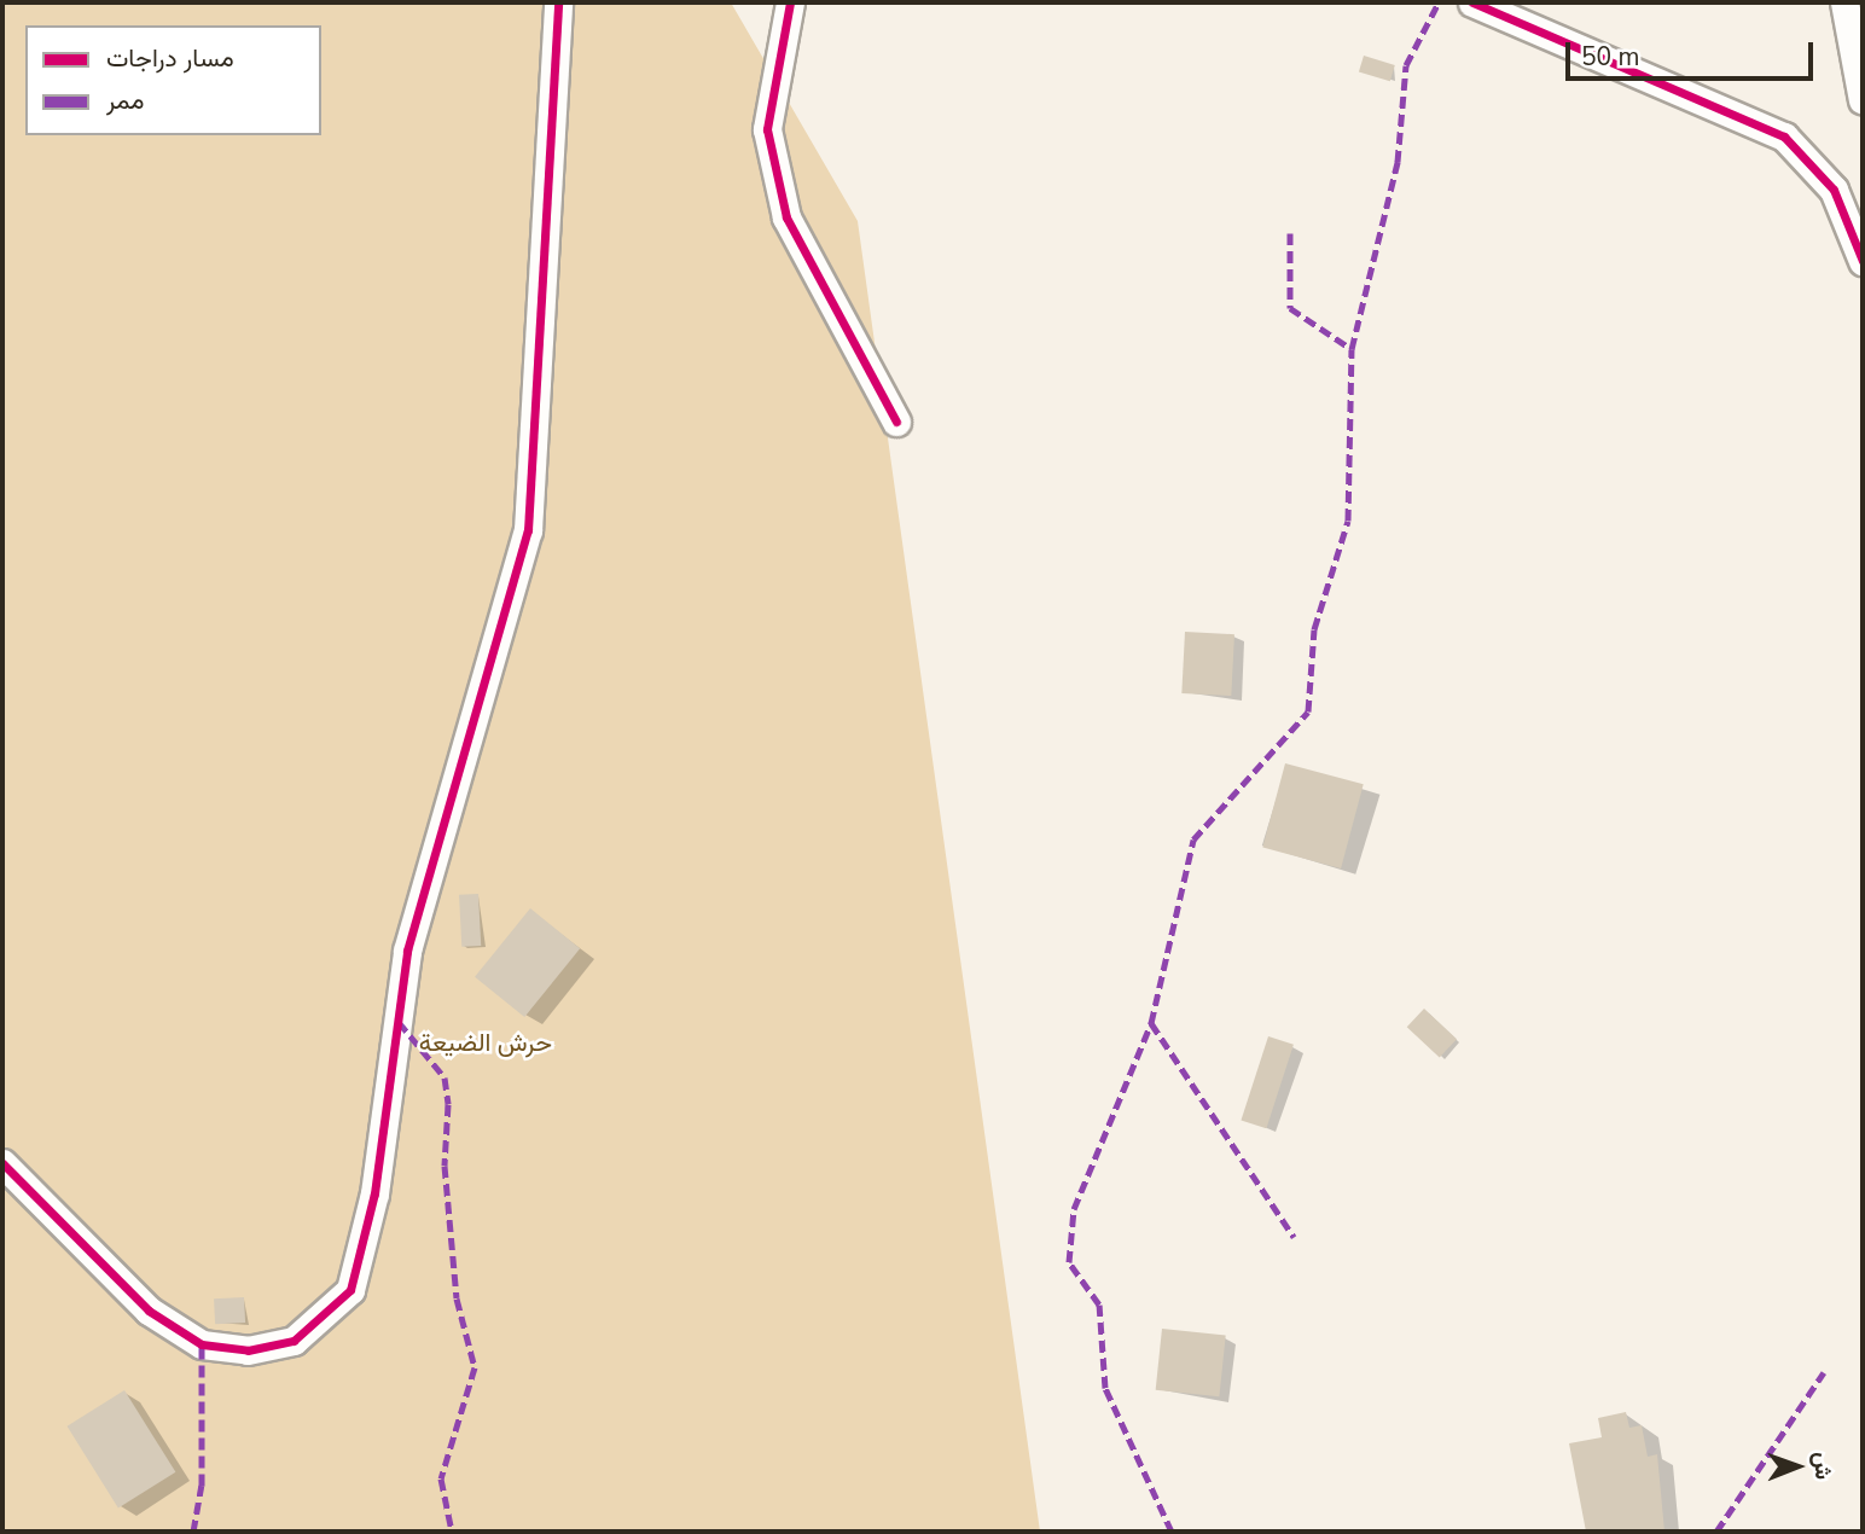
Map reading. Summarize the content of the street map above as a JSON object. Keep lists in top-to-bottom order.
{
  "parks": ["حرش الضيعة"],
  "legend": ["مسار دراجات", "ممر"],
  "scale_bar": "50 m",
  "north": "right"
}
